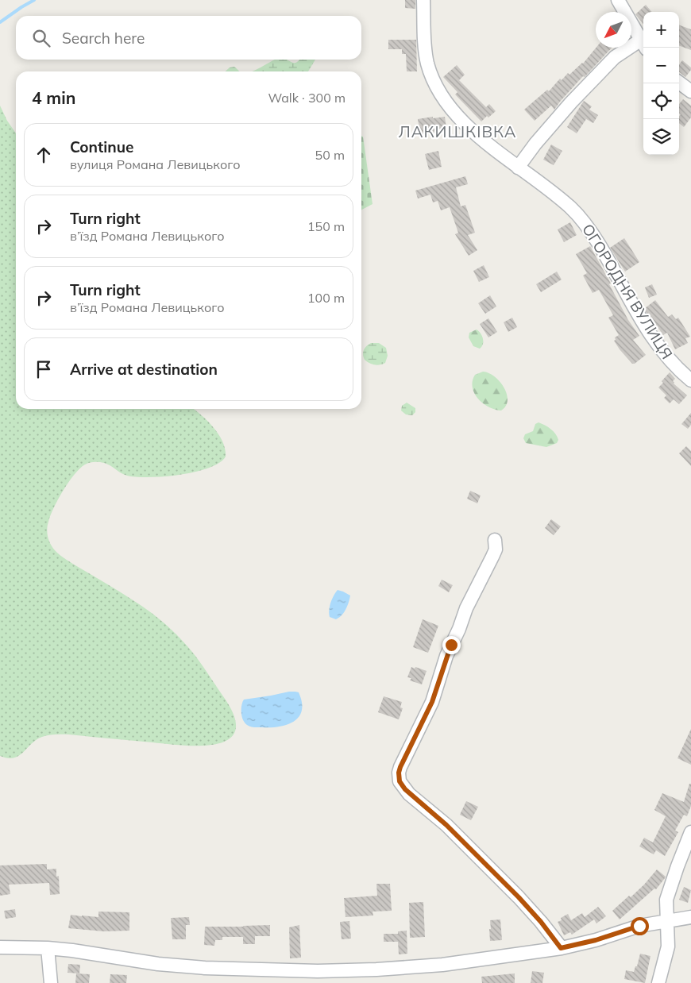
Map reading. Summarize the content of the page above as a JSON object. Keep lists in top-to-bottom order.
{
  "streets": {
    "street": ["ОГОРОДНЯ ВУЛИЦЯ"]
  },
  "districts": ["ЛАКИШКІВКА"],
  "north": "bottom left",
  "page": {
    "map_buttons": ["+", "−"],
    "search": "Search here",
    "heading": ["4 min", "Walk · 300 m"],
    "list": [
      ["Continue", "вулиця Романа Левицького", "50 m"],
      ["Turn right", "в’їзд Романа Левицького", "150 m"],
      ["Turn right", "в’їзд Романа Левицького", "100 m"],
      "Arrive at destination"
    ]
  }
}
